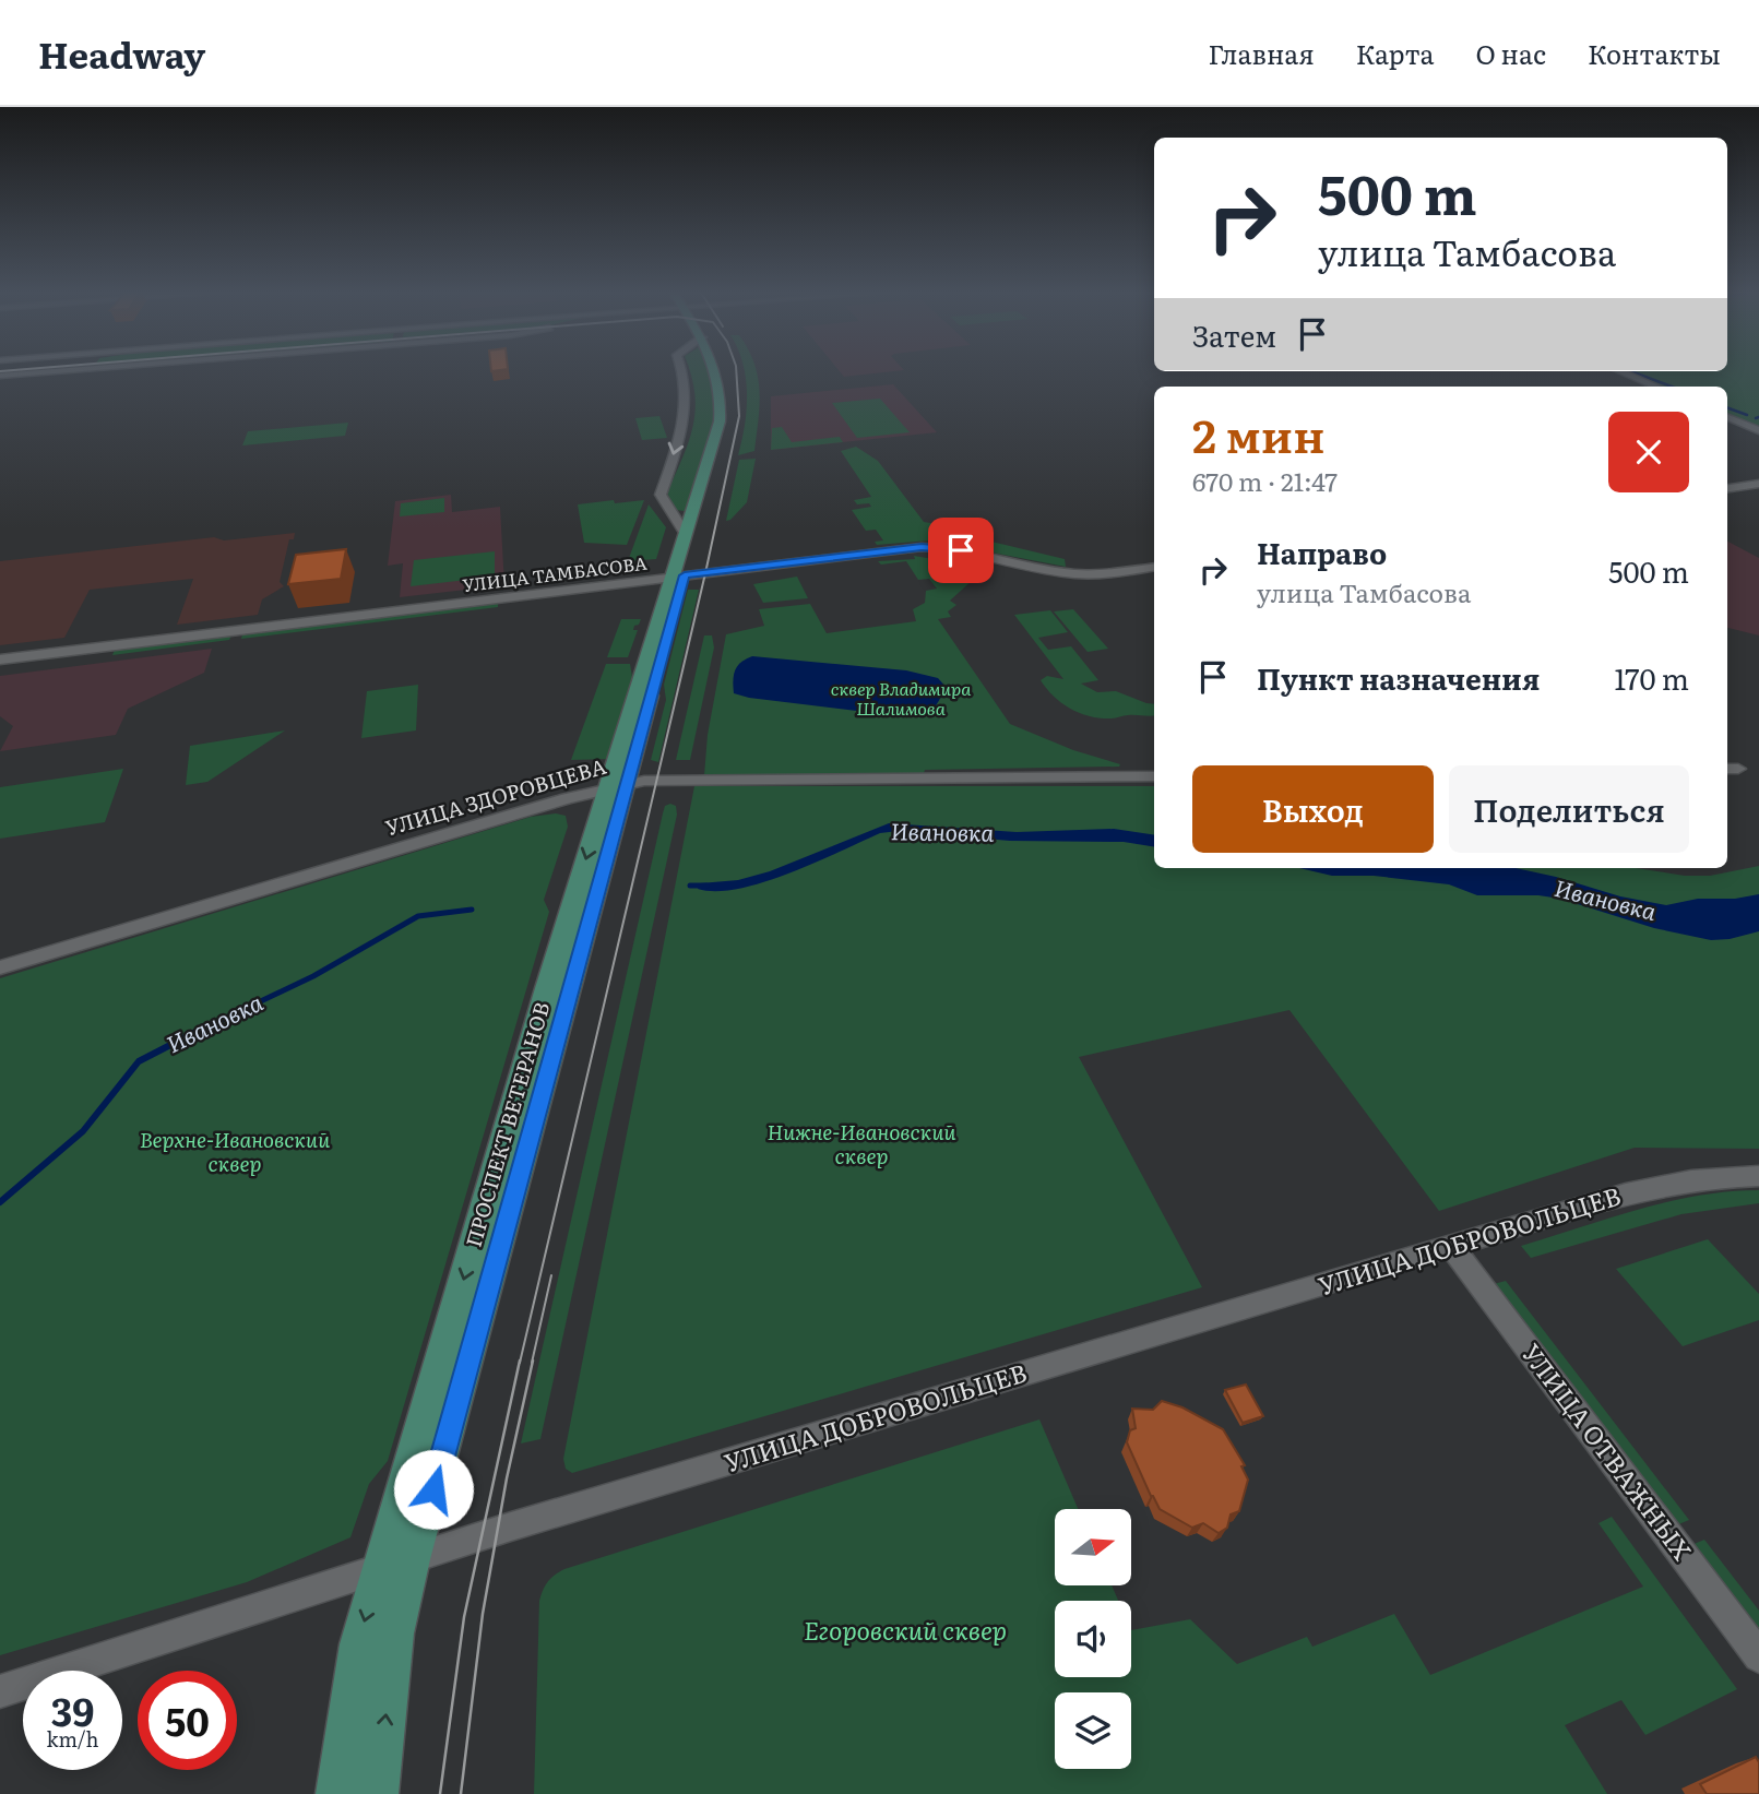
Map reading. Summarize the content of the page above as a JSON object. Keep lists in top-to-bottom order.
{
  "streets": {
    "main road": ["ПРОСПЕКТ ВЕТЕРАНОВ"],
    "street": [
      "УЛИЦА ТАМБАСОВА",
      "УЛИЦА ЗДОРОВЦЕВА",
      "УЛИЦА ДОБРОВОЛЬЦЕВ",
      "УЛИЦА ОТВАЖНЫХ"
    ]
  },
  "crossings": [
    ["УЛИЦА ТАМБАСОВА", "ПРОСПЕКТ ВЕТЕРАНОВ"],
    ["УЛИЦА ЗДОРОВЦЕВА", "ПРОСПЕКТ ВЕТЕРАНОВ"],
    ["ПРОСПЕКТ ВЕТЕРАНОВ", "УЛИЦА ДОБРОВОЛЬЦЕВ"],
    ["УЛИЦА ДОБРОВОЛЬЦЕВ", "УЛИЦА ОТВАЖНЫХ"]
  ],
  "water": ["Ивановка"],
  "parks": [
    "сквер Владимира Шалимова",
    "Нижне-Ивановский сквер",
    "Верхне-Ивановский сквер",
    "Егоровский сквер"
  ],
  "north": "right",
  "page": {
    "header": "Headway",
    "nav": [
      "Главная",
      "Карта",
      "О нас",
      "Контакты"
    ],
    "turn": ["500 m", "улица Тамбасова"],
    "then": "Затем",
    "heading": ["2 мин", "670 m · 21:47"],
    "list": [
      {
        "name": "Направо",
        "note": "улица Тамбасова",
        "value": "500 m"
      },
      {
        "name": "Пункт назначения",
        "value": "170 m"
      }
    ],
    "buttons": ["Выход", "Поделиться"],
    "speed": "39 km/h",
    "limit": "50"
  }
}
